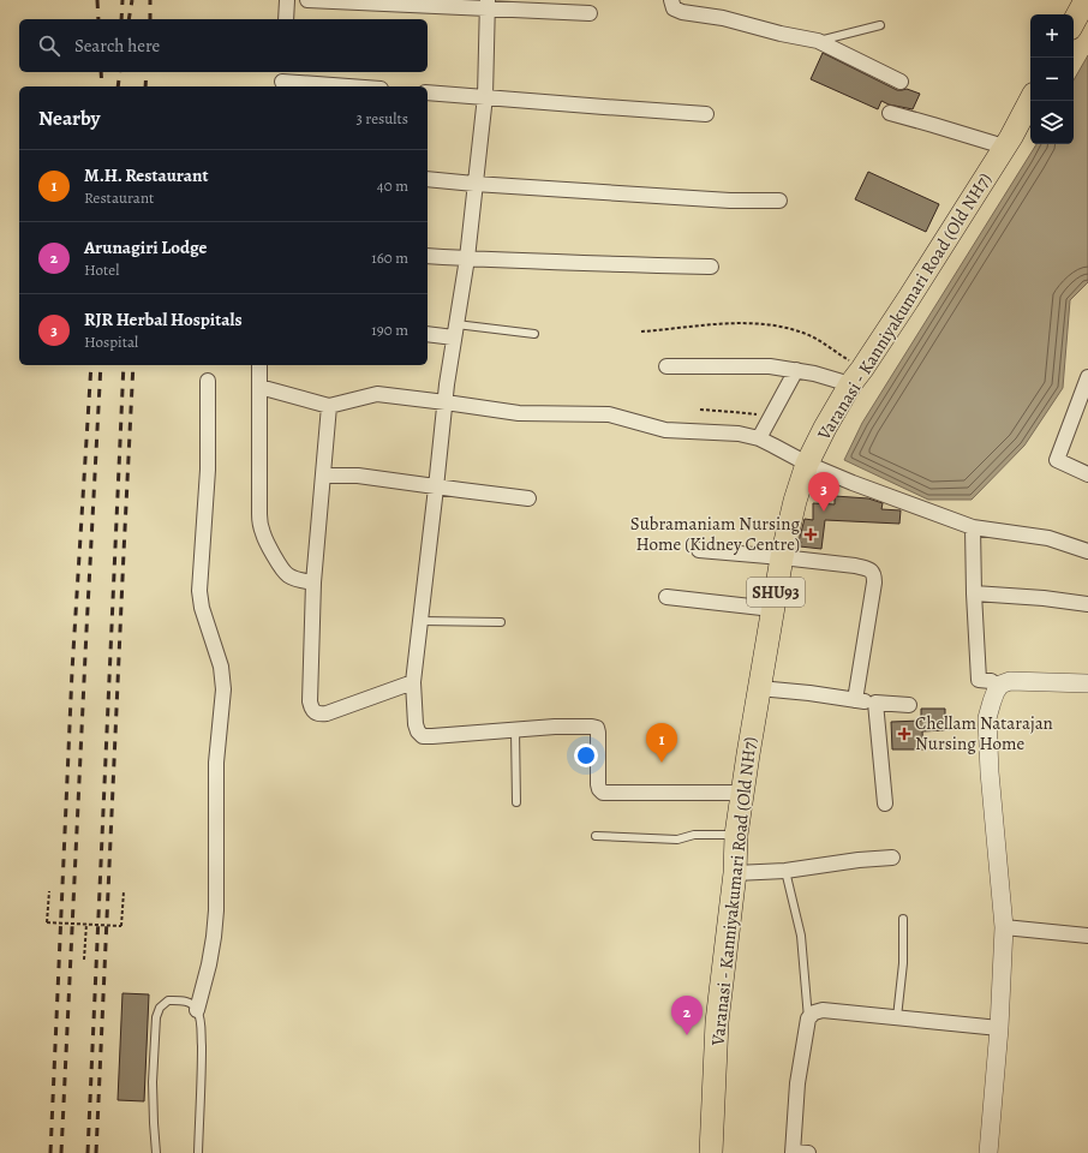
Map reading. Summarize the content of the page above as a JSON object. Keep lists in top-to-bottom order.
{
  "streets": {
    "main road": ["Varanasi - Kanniyakumari Road (Old NH7)", "SHU93"]
  },
  "places": {
    "health": ["Subramaniam Nursing Home (Kidney Centre)", "Chellam Natarajan Nursing Home"]
  },
  "page": {
    "map_buttons": ["+", "−"],
    "search": "Search here",
    "heading": ["Nearby", "3 results"],
    "list": [
      {
        "mark": "1",
        "name": "M.H. Restaurant",
        "note": "Restaurant",
        "value": "40 m"
      },
      {
        "mark": "2",
        "name": "Arunagiri Lodge",
        "note": "Hotel",
        "value": "160 m"
      },
      {
        "mark": "3",
        "name": "RJR Herbal Hospitals",
        "note": "Hospital",
        "value": "190 m"
      }
    ],
    "pins": ["3", "1", "2"]
  }
}
